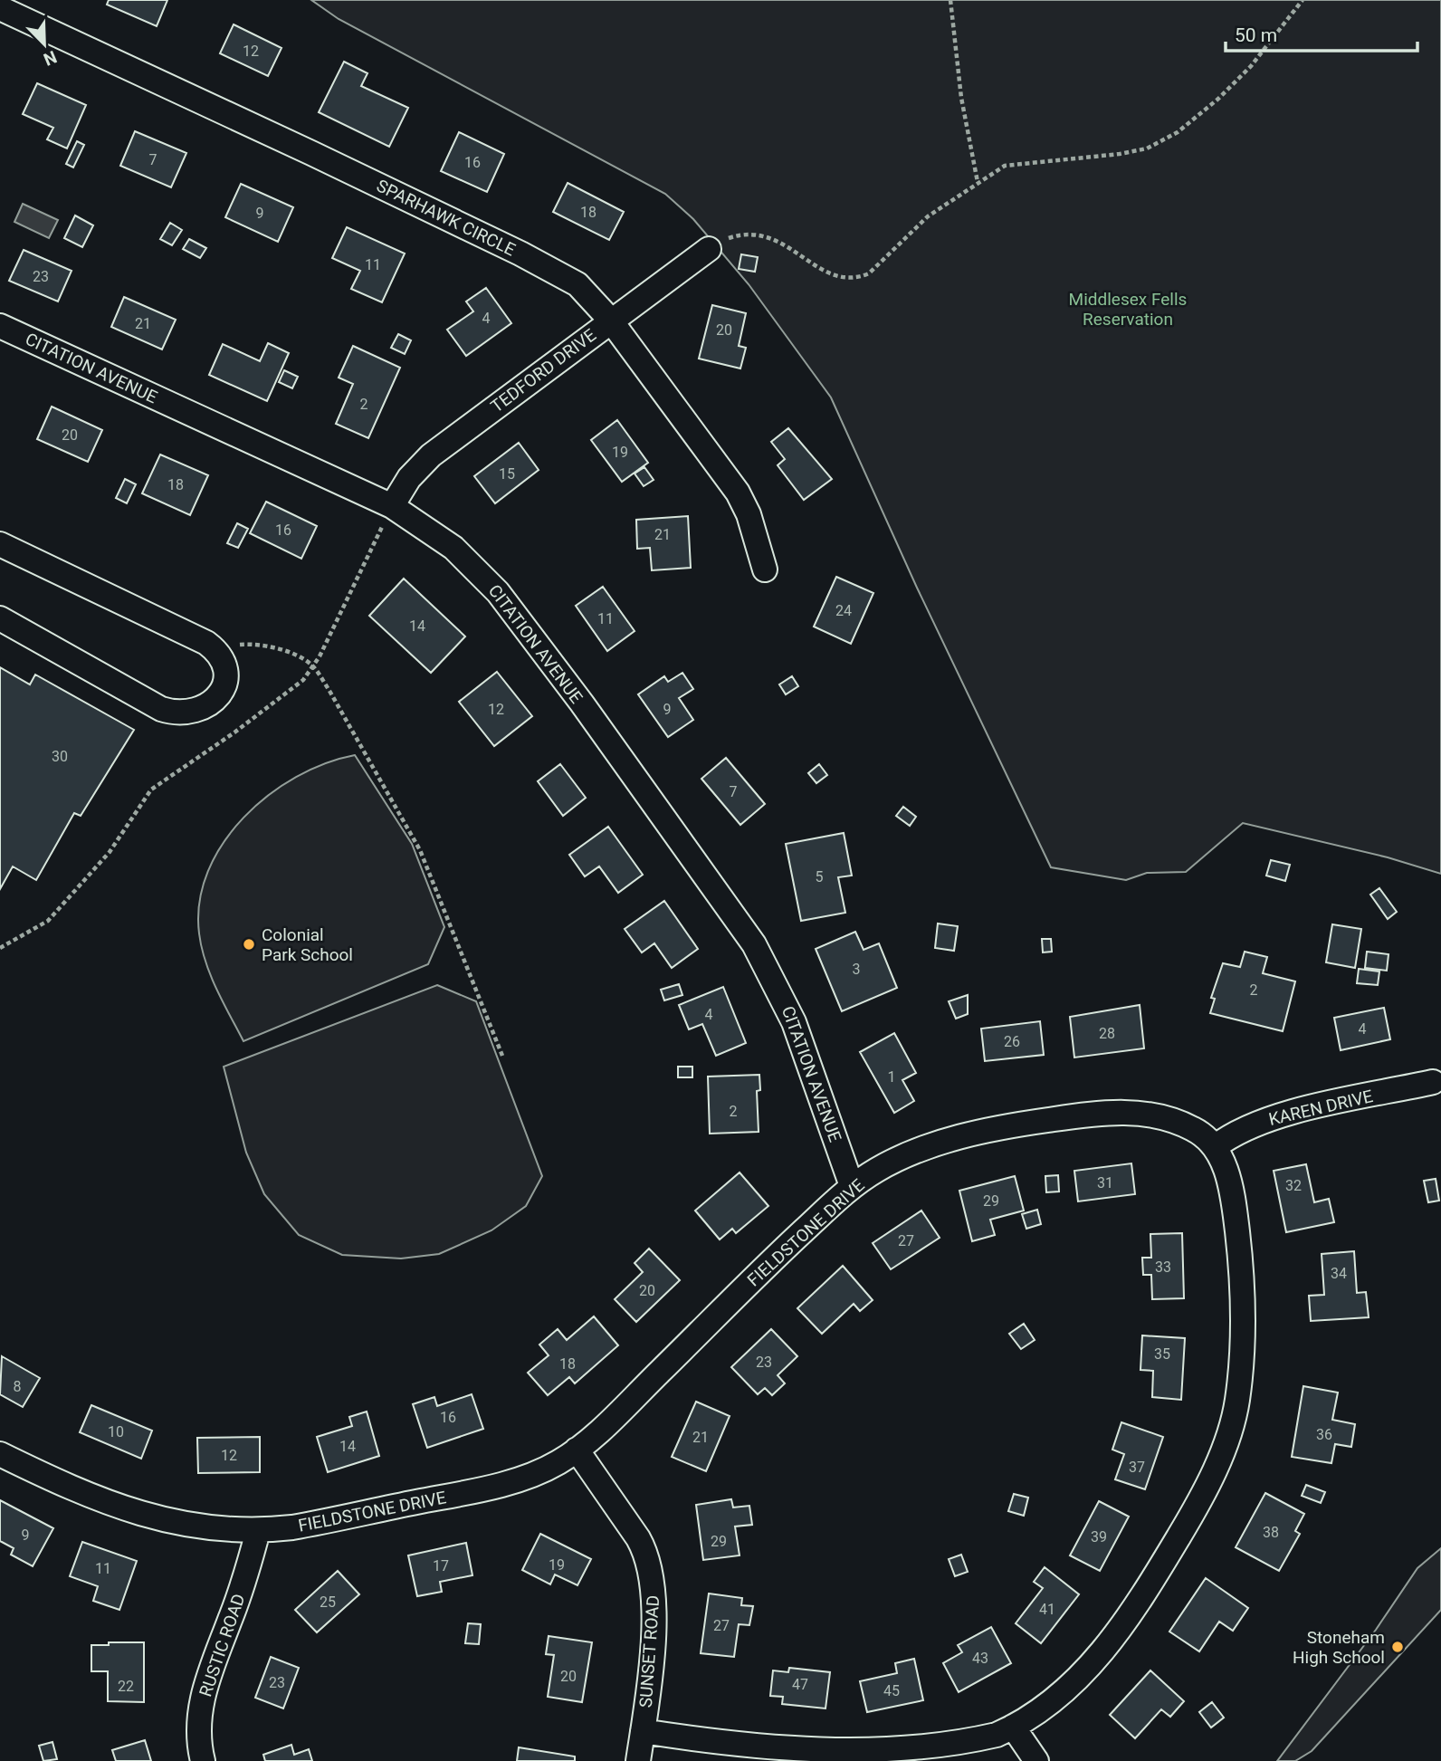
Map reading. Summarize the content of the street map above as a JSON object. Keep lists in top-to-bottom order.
{
  "streets": {
    "street": [
      "SPARHAWK CIRCLE",
      "CITATION AVENUE",
      "TEDFORD DRIVE",
      "KAREN DRIVE",
      "FIELDSTONE DRIVE",
      "RUSTIC ROAD",
      "SUNSET ROAD"
    ]
  },
  "crossings": [
    ["SPARHAWK CIRCLE", "TEDFORD DRIVE"],
    ["CITATION AVENUE", "TEDFORD DRIVE"],
    ["CITATION AVENUE", "FIELDSTONE DRIVE"],
    ["KAREN DRIVE", "FIELDSTONE DRIVE"],
    ["FIELDSTONE DRIVE", "RUSTIC ROAD"],
    ["FIELDSTONE DRIVE", "SUNSET ROAD"]
  ],
  "parks": ["Middlesex Fells Reservation"],
  "places": ["Colonial Park School", "Stoneham High School"],
  "house_numbers": [
    "12",
    "7",
    "16",
    "18",
    "9",
    "11",
    "23",
    "4",
    "21",
    "20",
    "2",
    "20",
    "19",
    "15",
    "18",
    "16",
    "21",
    "24",
    "11",
    "14",
    "12",
    "9",
    "30",
    "7",
    "5",
    "3",
    "2",
    "4",
    "4",
    "28",
    "26",
    "1",
    "2",
    "31",
    "32",
    "29",
    "27",
    "33",
    "34",
    "20",
    "35",
    "23",
    "18",
    "8",
    "16",
    "10",
    "36",
    "21",
    "14",
    "12",
    "37",
    "38",
    "9",
    "39",
    "29",
    "19",
    "17",
    "11",
    "25",
    "41",
    "27",
    "43",
    "20",
    "23",
    "47",
    "22",
    "45"
  ],
  "scale_bar": "50 m",
  "north": "bottom right"
}
